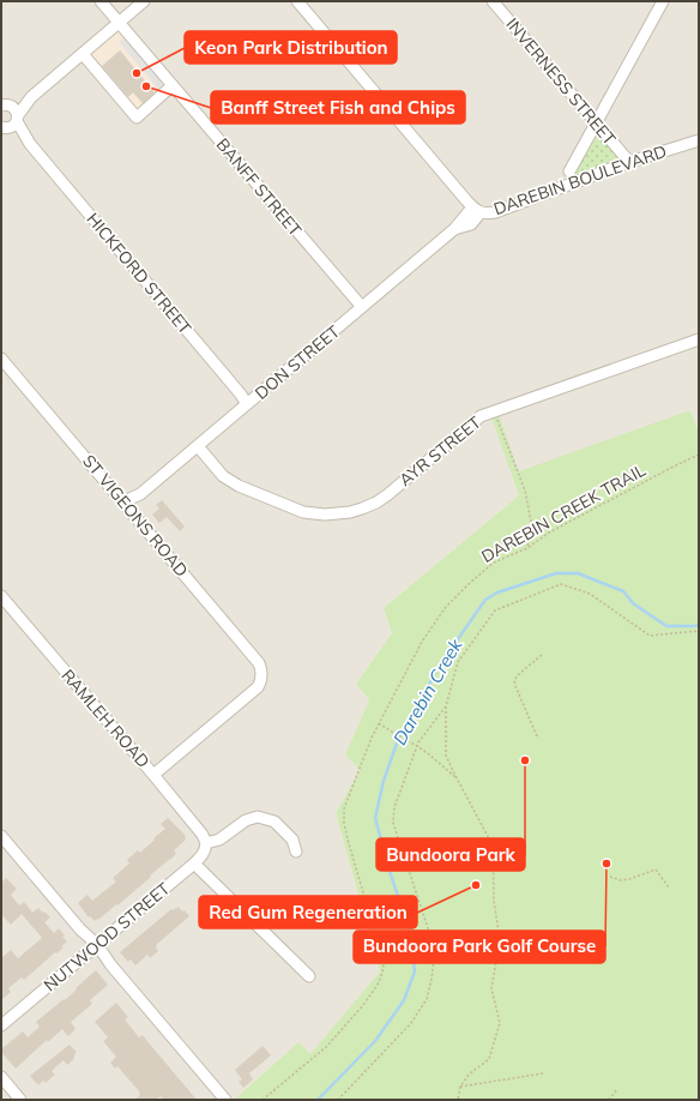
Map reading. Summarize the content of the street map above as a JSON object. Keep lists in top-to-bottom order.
{
  "streets": {
    "street": [
      "INVERNESS STREET",
      "DAREBIN BOULEVARD",
      "BANFF STREET",
      "HICKFORD STREET",
      "DON STREET",
      "AYR STREET",
      "ST VIGEONS ROAD",
      "RAMLEH ROAD",
      "NUTWOOD STREET"
    ],
    "path": ["DAREBIN CREEK TRAIL"]
  },
  "crossings": [
    ["INVERNESS STREET", "DAREBIN BOULEVARD"],
    ["DAREBIN BOULEVARD", "DON STREET"],
    ["BANFF STREET", "DON STREET"],
    ["HICKFORD STREET", "DON STREET"],
    ["DON STREET", "AYR STREET"],
    ["DON STREET", "ST VIGEONS ROAD"],
    ["ST VIGEONS ROAD", "RAMLEH ROAD"],
    ["RAMLEH ROAD", "NUTWOOD STREET"]
  ],
  "water": ["Darebin Creek"],
  "places": [
    "Keon Park Distribution",
    "Banff Street Fish and Chips",
    "Bundoora Park",
    "Bundoora Park Golf Course",
    "Red Gum Regeneration"
  ]
}
